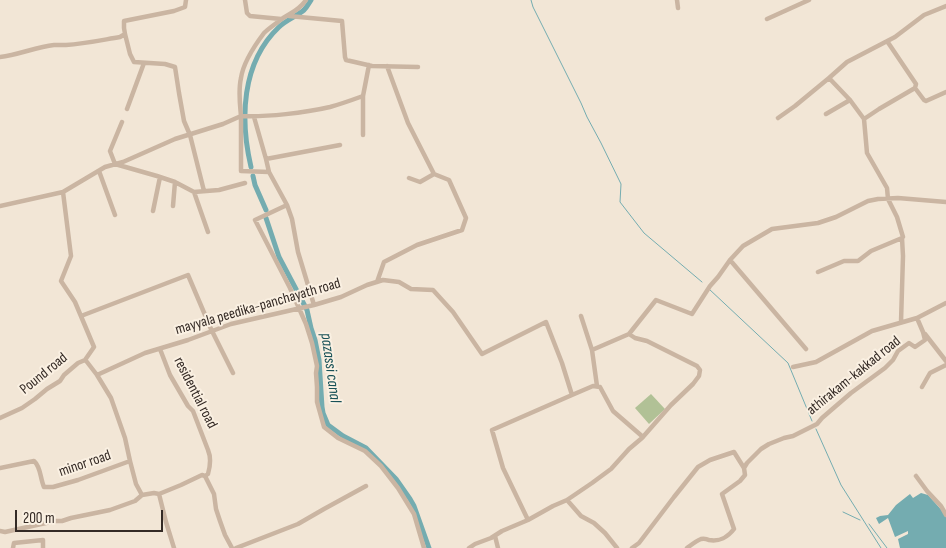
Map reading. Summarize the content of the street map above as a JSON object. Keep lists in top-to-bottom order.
{
  "streets": {
    "street": [
      "mayyala peedika-panchayath road",
      "Pound road",
      "athirakam-kakkad road",
      "residential road",
      "minor road"
    ]
  },
  "crossings": [
    ["mayyala peedika-panchayath road", "Pound road"],
    ["mayyala peedika-panchayath road", "residential road"],
    ["Pound road", "minor road"]
  ],
  "water": ["pazassi canal"],
  "scale_bar": "200 m"
}
